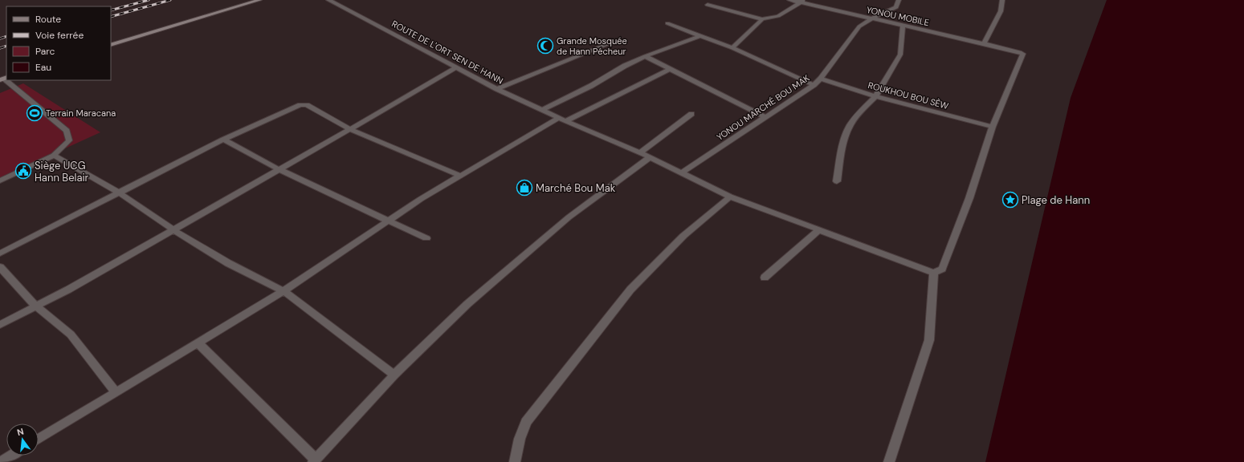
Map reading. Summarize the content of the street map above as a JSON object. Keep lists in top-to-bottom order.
{
  "streets": {
    "street": [
      "YONOU MOBILE",
      "ROUTE DE L'ORT SEN DE HANN",
      "ROUKHOU BOU SÈW",
      "YONOU MARCHÉ BOU MAK"
    ]
  },
  "crossings": [
    ["YONOU MOBILE", "ROUKHOU BOU SÈW"],
    ["YONOU MOBILE", "YONOU MARCHÉ BOU MAK"],
    ["ROUTE DE L'ORT SEN DE HANN", "YONOU MARCHÉ BOU MAK"],
    ["ROUKHOU BOU SÈW", "YONOU MARCHÉ BOU MAK"]
  ],
  "places": {
    "mosque": ["Grande Mosquée de Hann Pécheur"],
    "sports": ["Terrain Maracana"],
    "public building": ["Siège UCG Hann Belair"],
    "shop": ["Marché Bou Mak"],
    "place": ["Plage de Hann"]
  },
  "legend": [
    "Route",
    "Voie ferrée",
    "Parc",
    "Eau"
  ],
  "north": "top"
}
